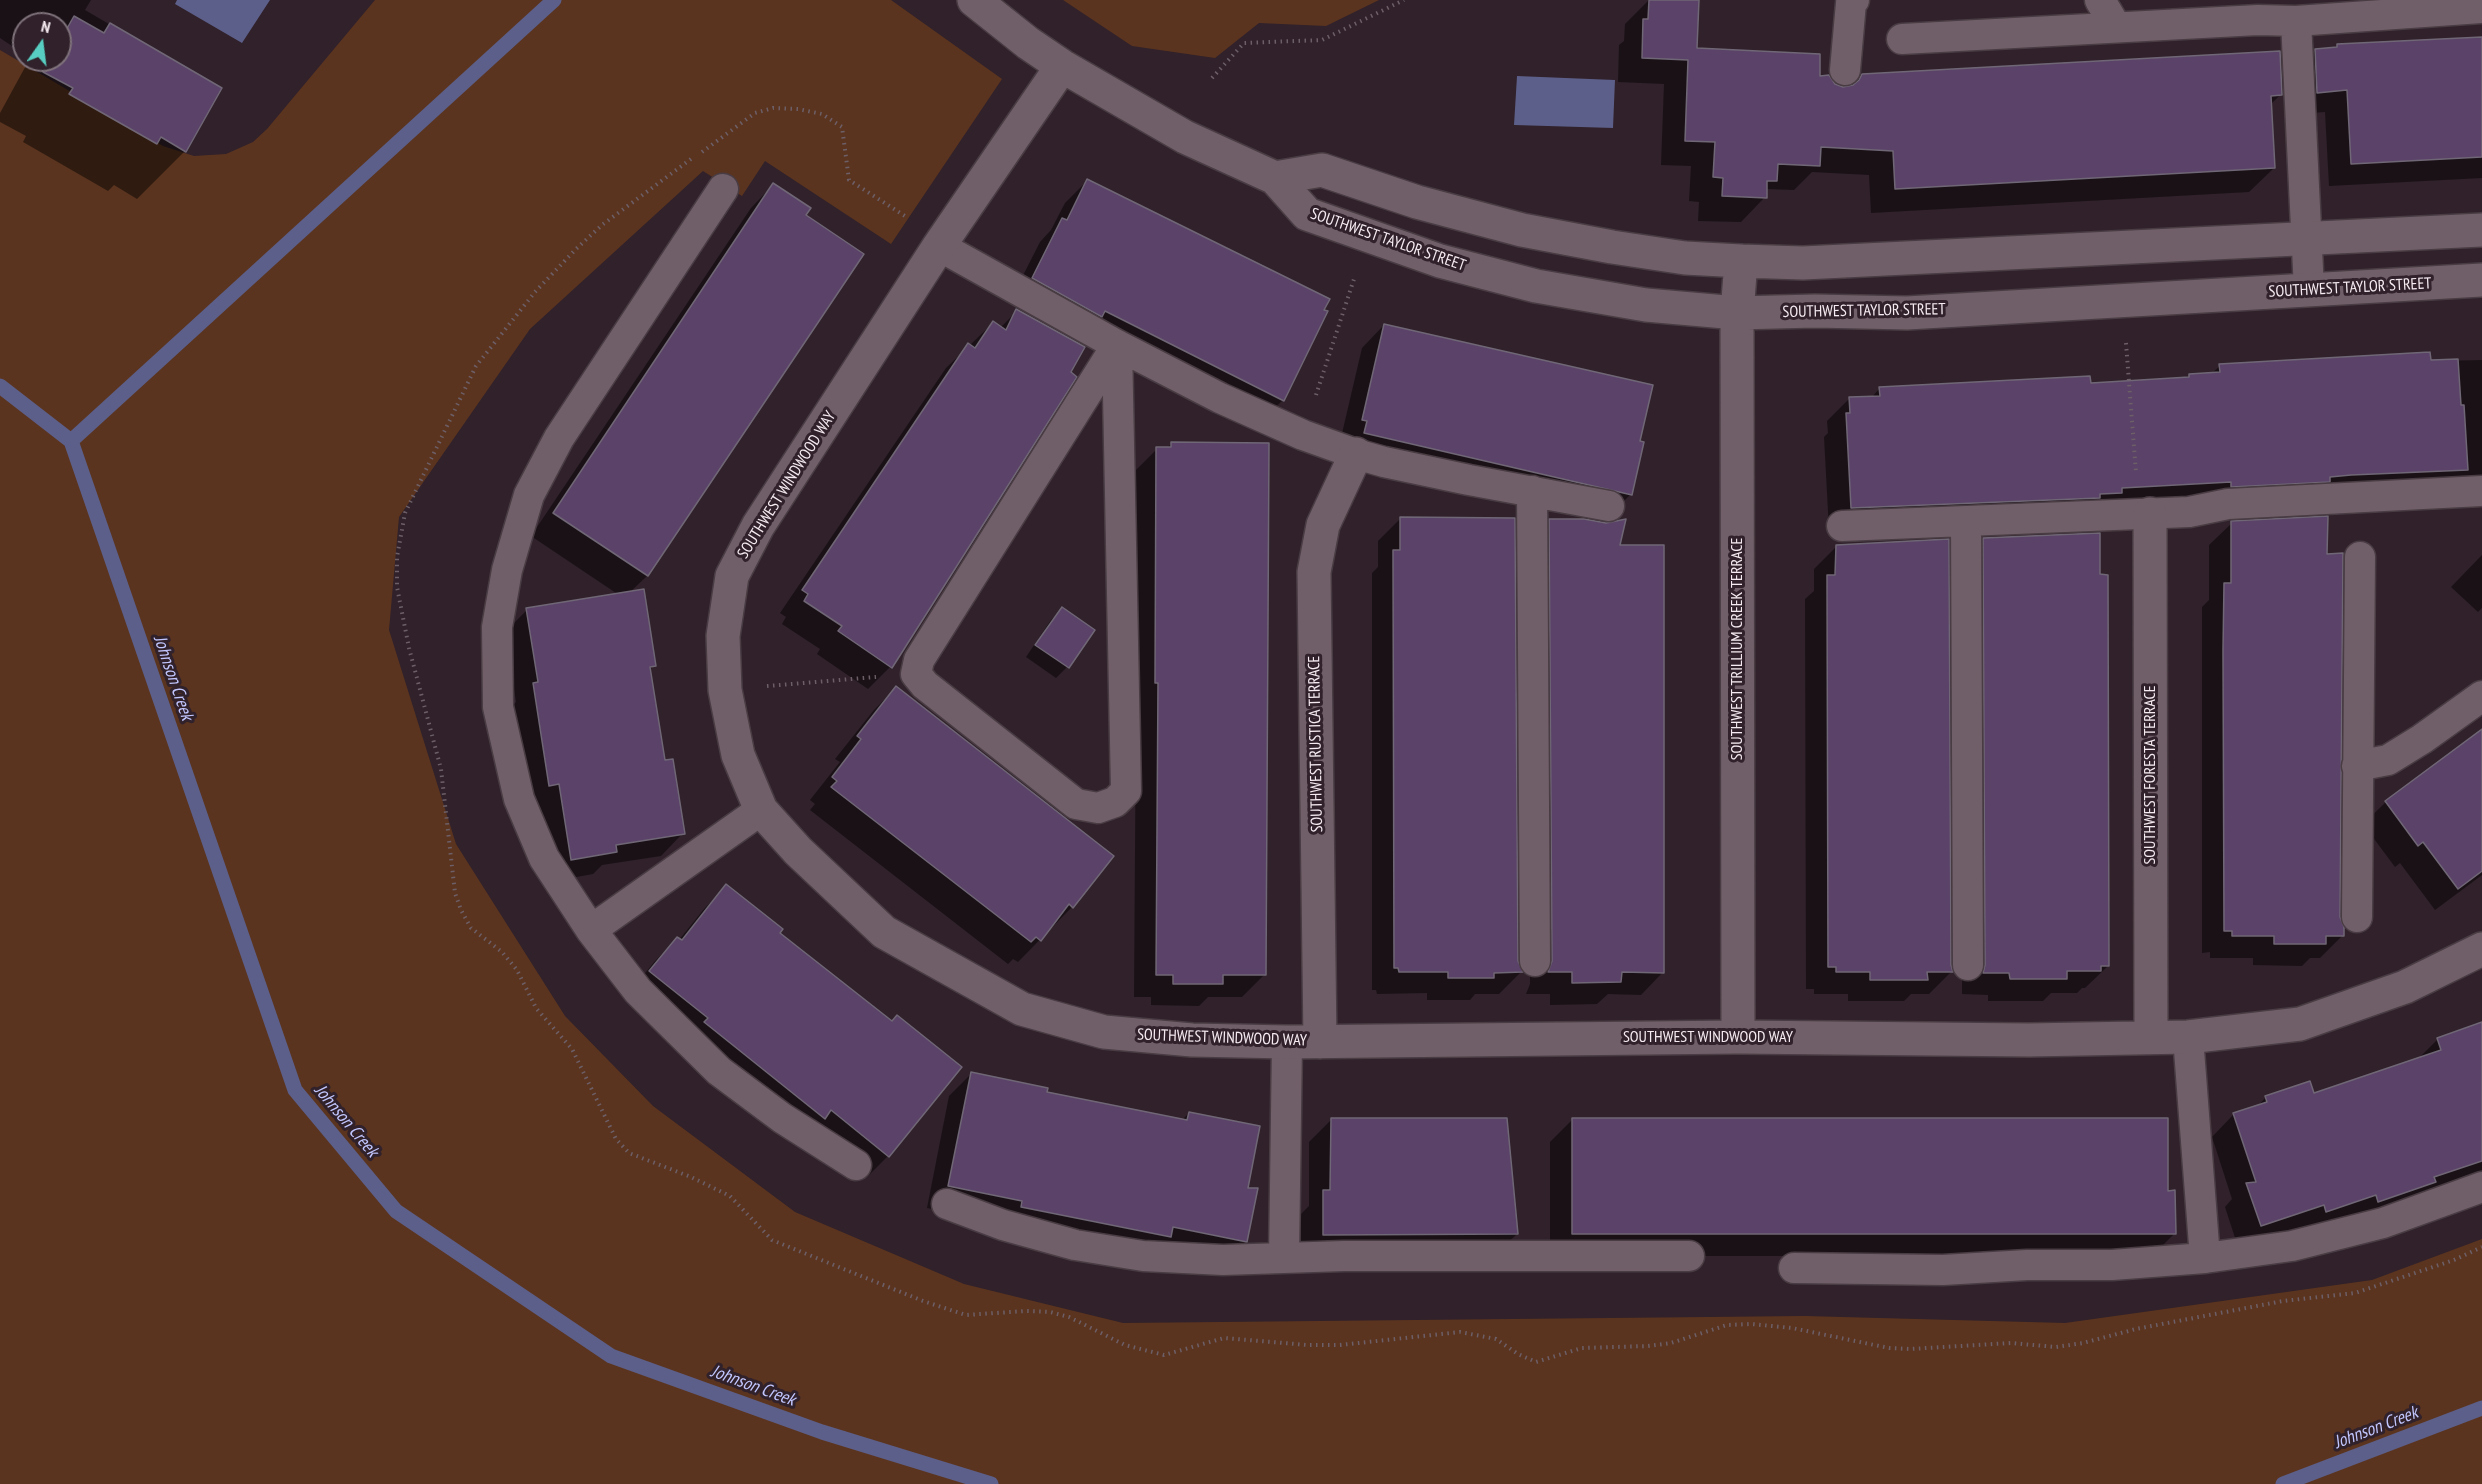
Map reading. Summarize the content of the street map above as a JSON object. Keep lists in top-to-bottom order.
{
  "streets": {
    "street": [
      "SOUTHWEST TAYLOR STREET",
      "SOUTHWEST WINDWOOD WAY",
      "SOUTHWEST TRILLIUM CREEK TERRACE",
      "SOUTHWEST RUSTICA TERRACE",
      "SOUTHWEST FORESTA TERRACE"
    ]
  },
  "crossings": [
    ["SOUTHWEST TAYLOR STREET", "SOUTHWEST WINDWOOD WAY"],
    ["SOUTHWEST TAYLOR STREET", "SOUTHWEST TRILLIUM CREEK TERRACE"],
    ["SOUTHWEST WINDWOOD WAY", "SOUTHWEST TRILLIUM CREEK TERRACE"],
    ["SOUTHWEST WINDWOOD WAY", "SOUTHWEST RUSTICA TERRACE"],
    ["SOUTHWEST WINDWOOD WAY", "SOUTHWEST FORESTA TERRACE"]
  ],
  "water": ["Johnson Creek"],
  "north": "top"
}
